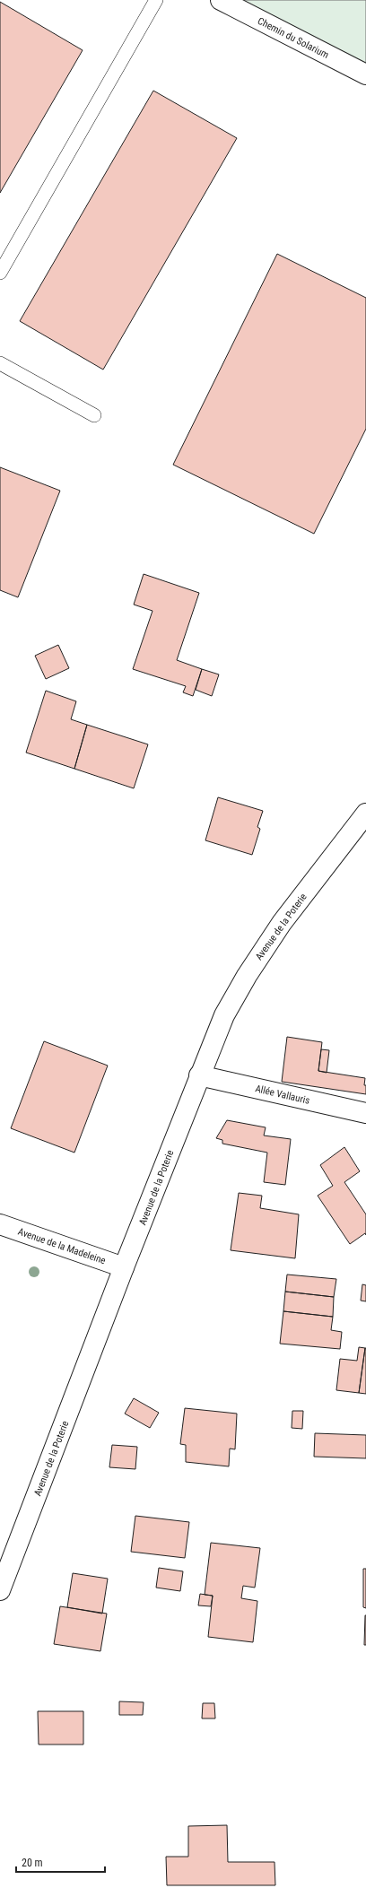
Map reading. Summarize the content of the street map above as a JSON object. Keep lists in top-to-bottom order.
{
  "streets": {
    "street": [
      "Chemin du Solarium",
      "Avenue de la Poterie",
      "Allée Vallauris",
      "Avenue de la Madeleine"
    ]
  },
  "crossings": [
    ["Avenue de la Poterie", "Allée Vallauris"],
    ["Avenue de la Poterie", "Avenue de la Madeleine"]
  ],
  "scale_bar": "20 m"
}
